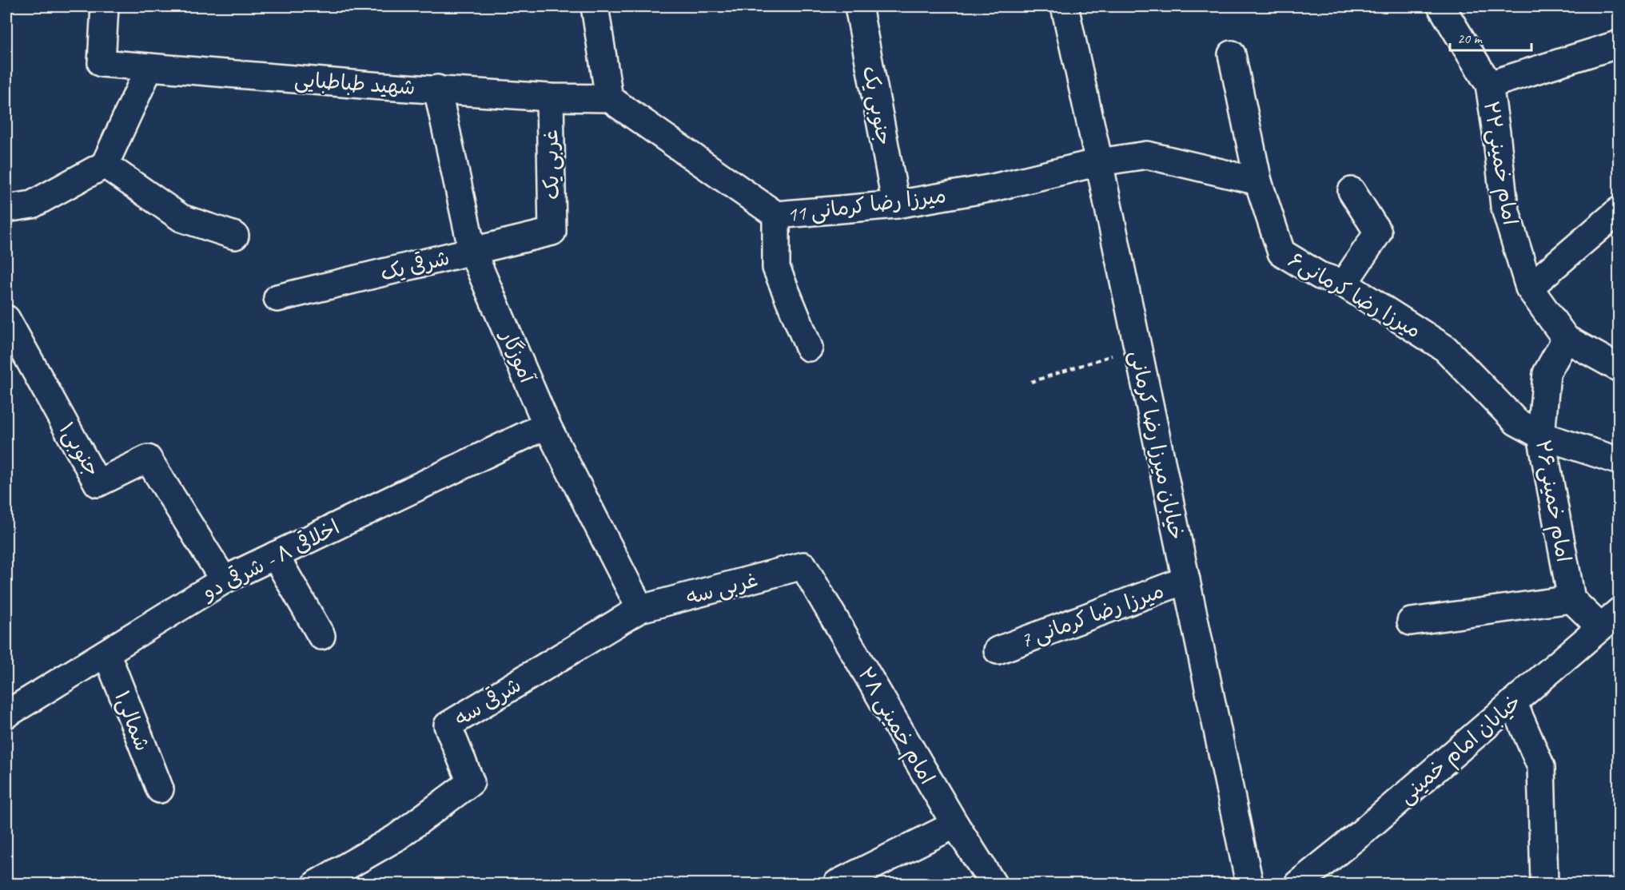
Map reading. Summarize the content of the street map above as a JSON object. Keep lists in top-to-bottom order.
{
  "streets": {
    "street": [
      "شهید طباطبایی",
      "جنوبی یک",
      "امام خمینی۲۲",
      "غربی یک",
      "میرزا رضا کرمانی 11",
      "شرقی یک",
      "میرزا رضا کرمانی۶",
      "آموزگار",
      "خیابان میرزا رضا کرمانی",
      "جنوبی۱",
      "امام خمینی۲۶",
      "اخلاقی ۸ - شرقی دو",
      "غربی سه",
      "میرزا رضا کرمانی 7",
      "شرقی سه",
      "شمالی۱",
      "امام خمینی ۲۸",
      "خیابان امام خمینی"
    ]
  },
  "crossings": [
    ["شهید طباطبایی", "غربی یک"],
    ["شهید طباطبایی", "میرزا رضا کرمانی 11"],
    ["شهید طباطبایی", "آموزگار"],
    ["جنوبی یک", "میرزا رضا کرمانی 11"],
    ["امام خمینی۲۲", "امام خمینی۲۶"],
    ["غربی یک", "شرقی یک"],
    ["میرزا رضا کرمانی 11", "خیابان میرزا رضا کرمانی"],
    ["شرقی یک", "آموزگار"],
    ["میرزا رضا کرمانی۶", "امام خمینی۲۶"],
    ["آموزگار", "اخلاقی ۸ - شرقی دو"],
    ["آموزگار", "غربی سه"],
    ["آموزگار", "شرقی سه"],
    ["خیابان میرزا رضا کرمانی", "میرزا رضا کرمانی 7"],
    ["جنوبی۱", "اخلاقی ۸ - شرقی دو"],
    ["اخلاقی ۸ - شرقی دو", "شمالی۱"],
    ["غربی سه", "شرقی سه"],
    ["غربی سه", "امام خمینی ۲۸"]
  ],
  "scale_bar": "20 m"
}
